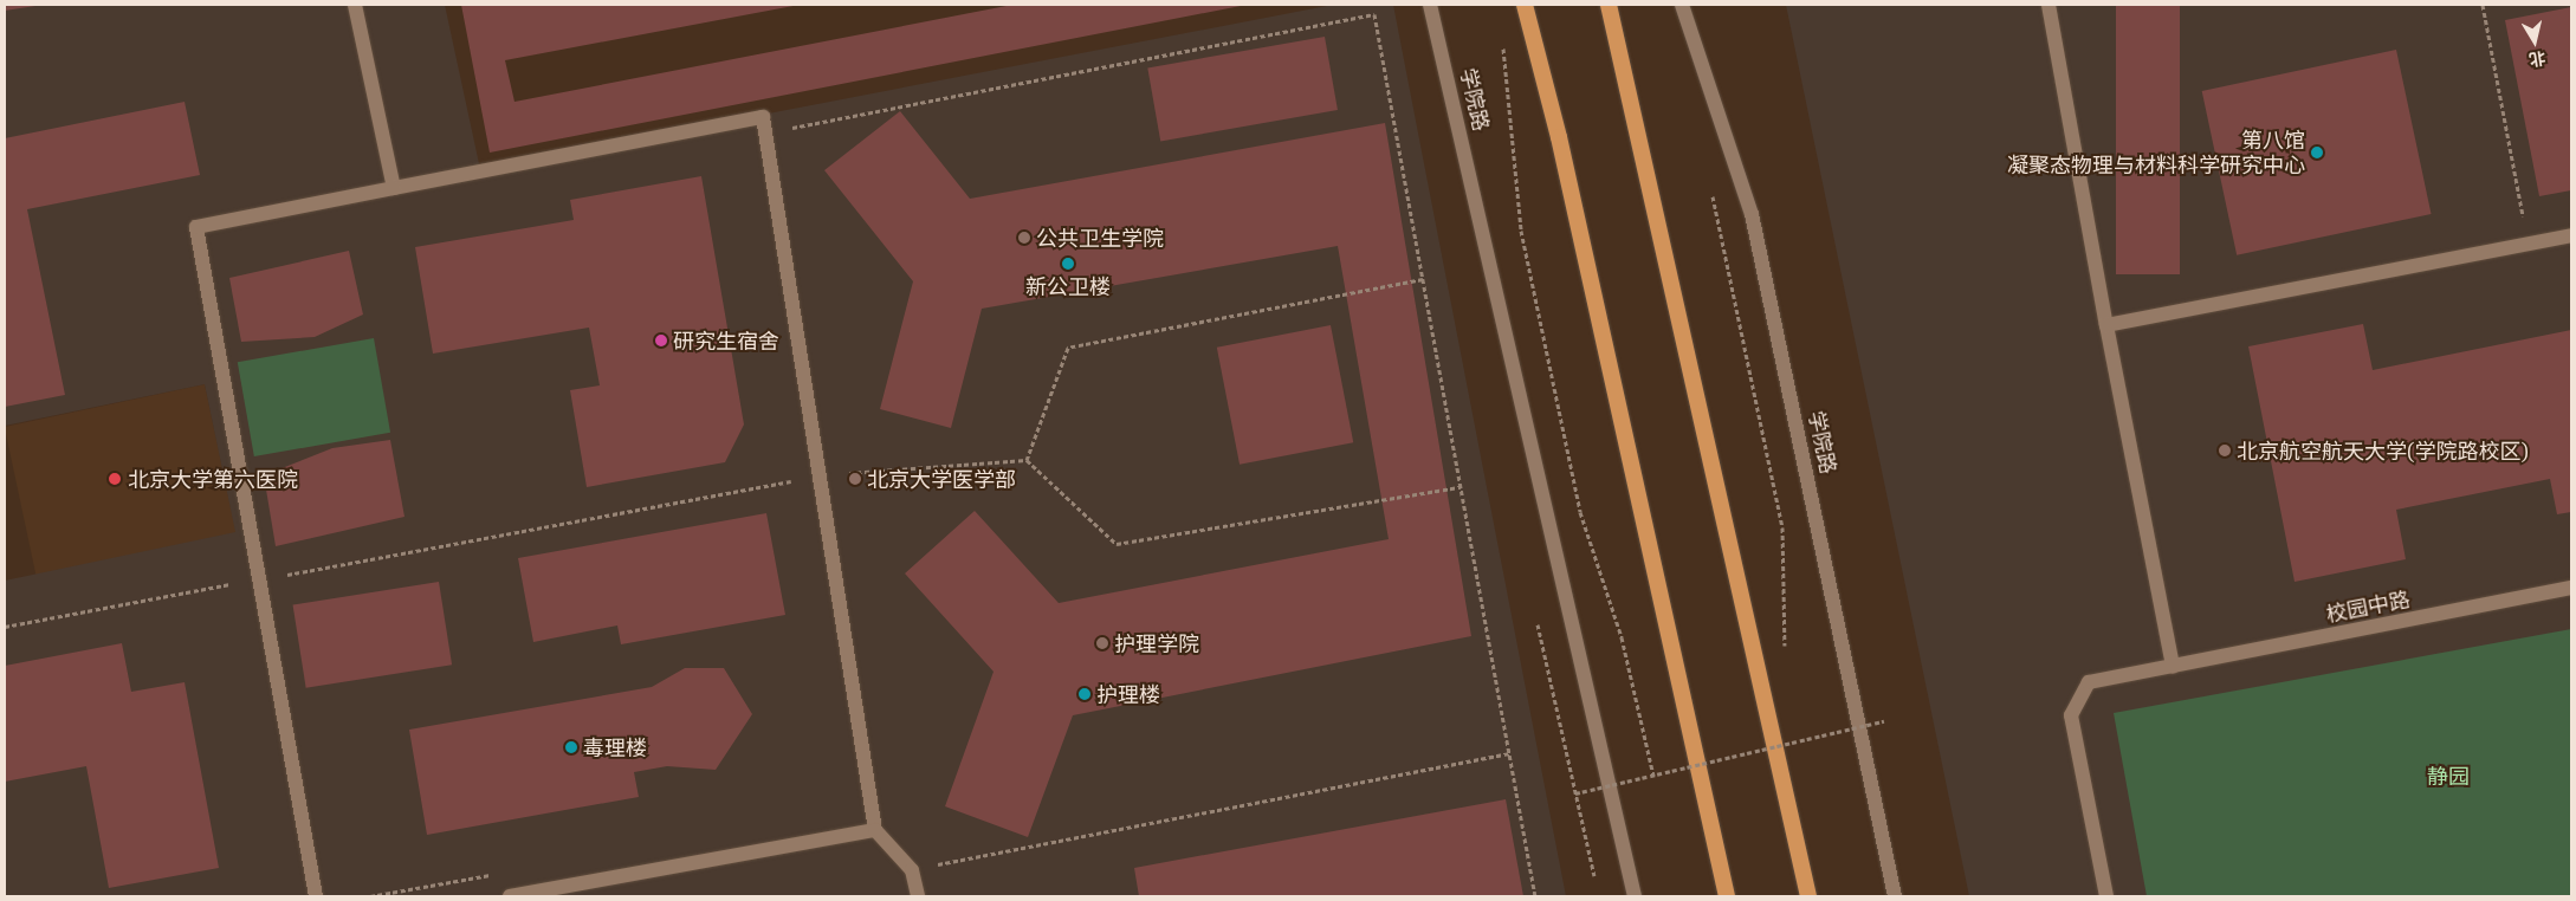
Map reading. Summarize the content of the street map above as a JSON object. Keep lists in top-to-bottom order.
{
  "streets": {
    "street": ["学院路", "校园中路"]
  },
  "parks": ["静园"],
  "places": [
    "第八馆 凝聚态物理与材料科学研究中心",
    "公共卫生学院",
    "新公卫楼",
    "研究生宿舍",
    "北京航空航天大学(学院路校区)",
    "北京大学第六医院",
    "北京大学医学部",
    "护理学院",
    "护理楼",
    "毒理楼"
  ],
  "north": "bottom"
}
